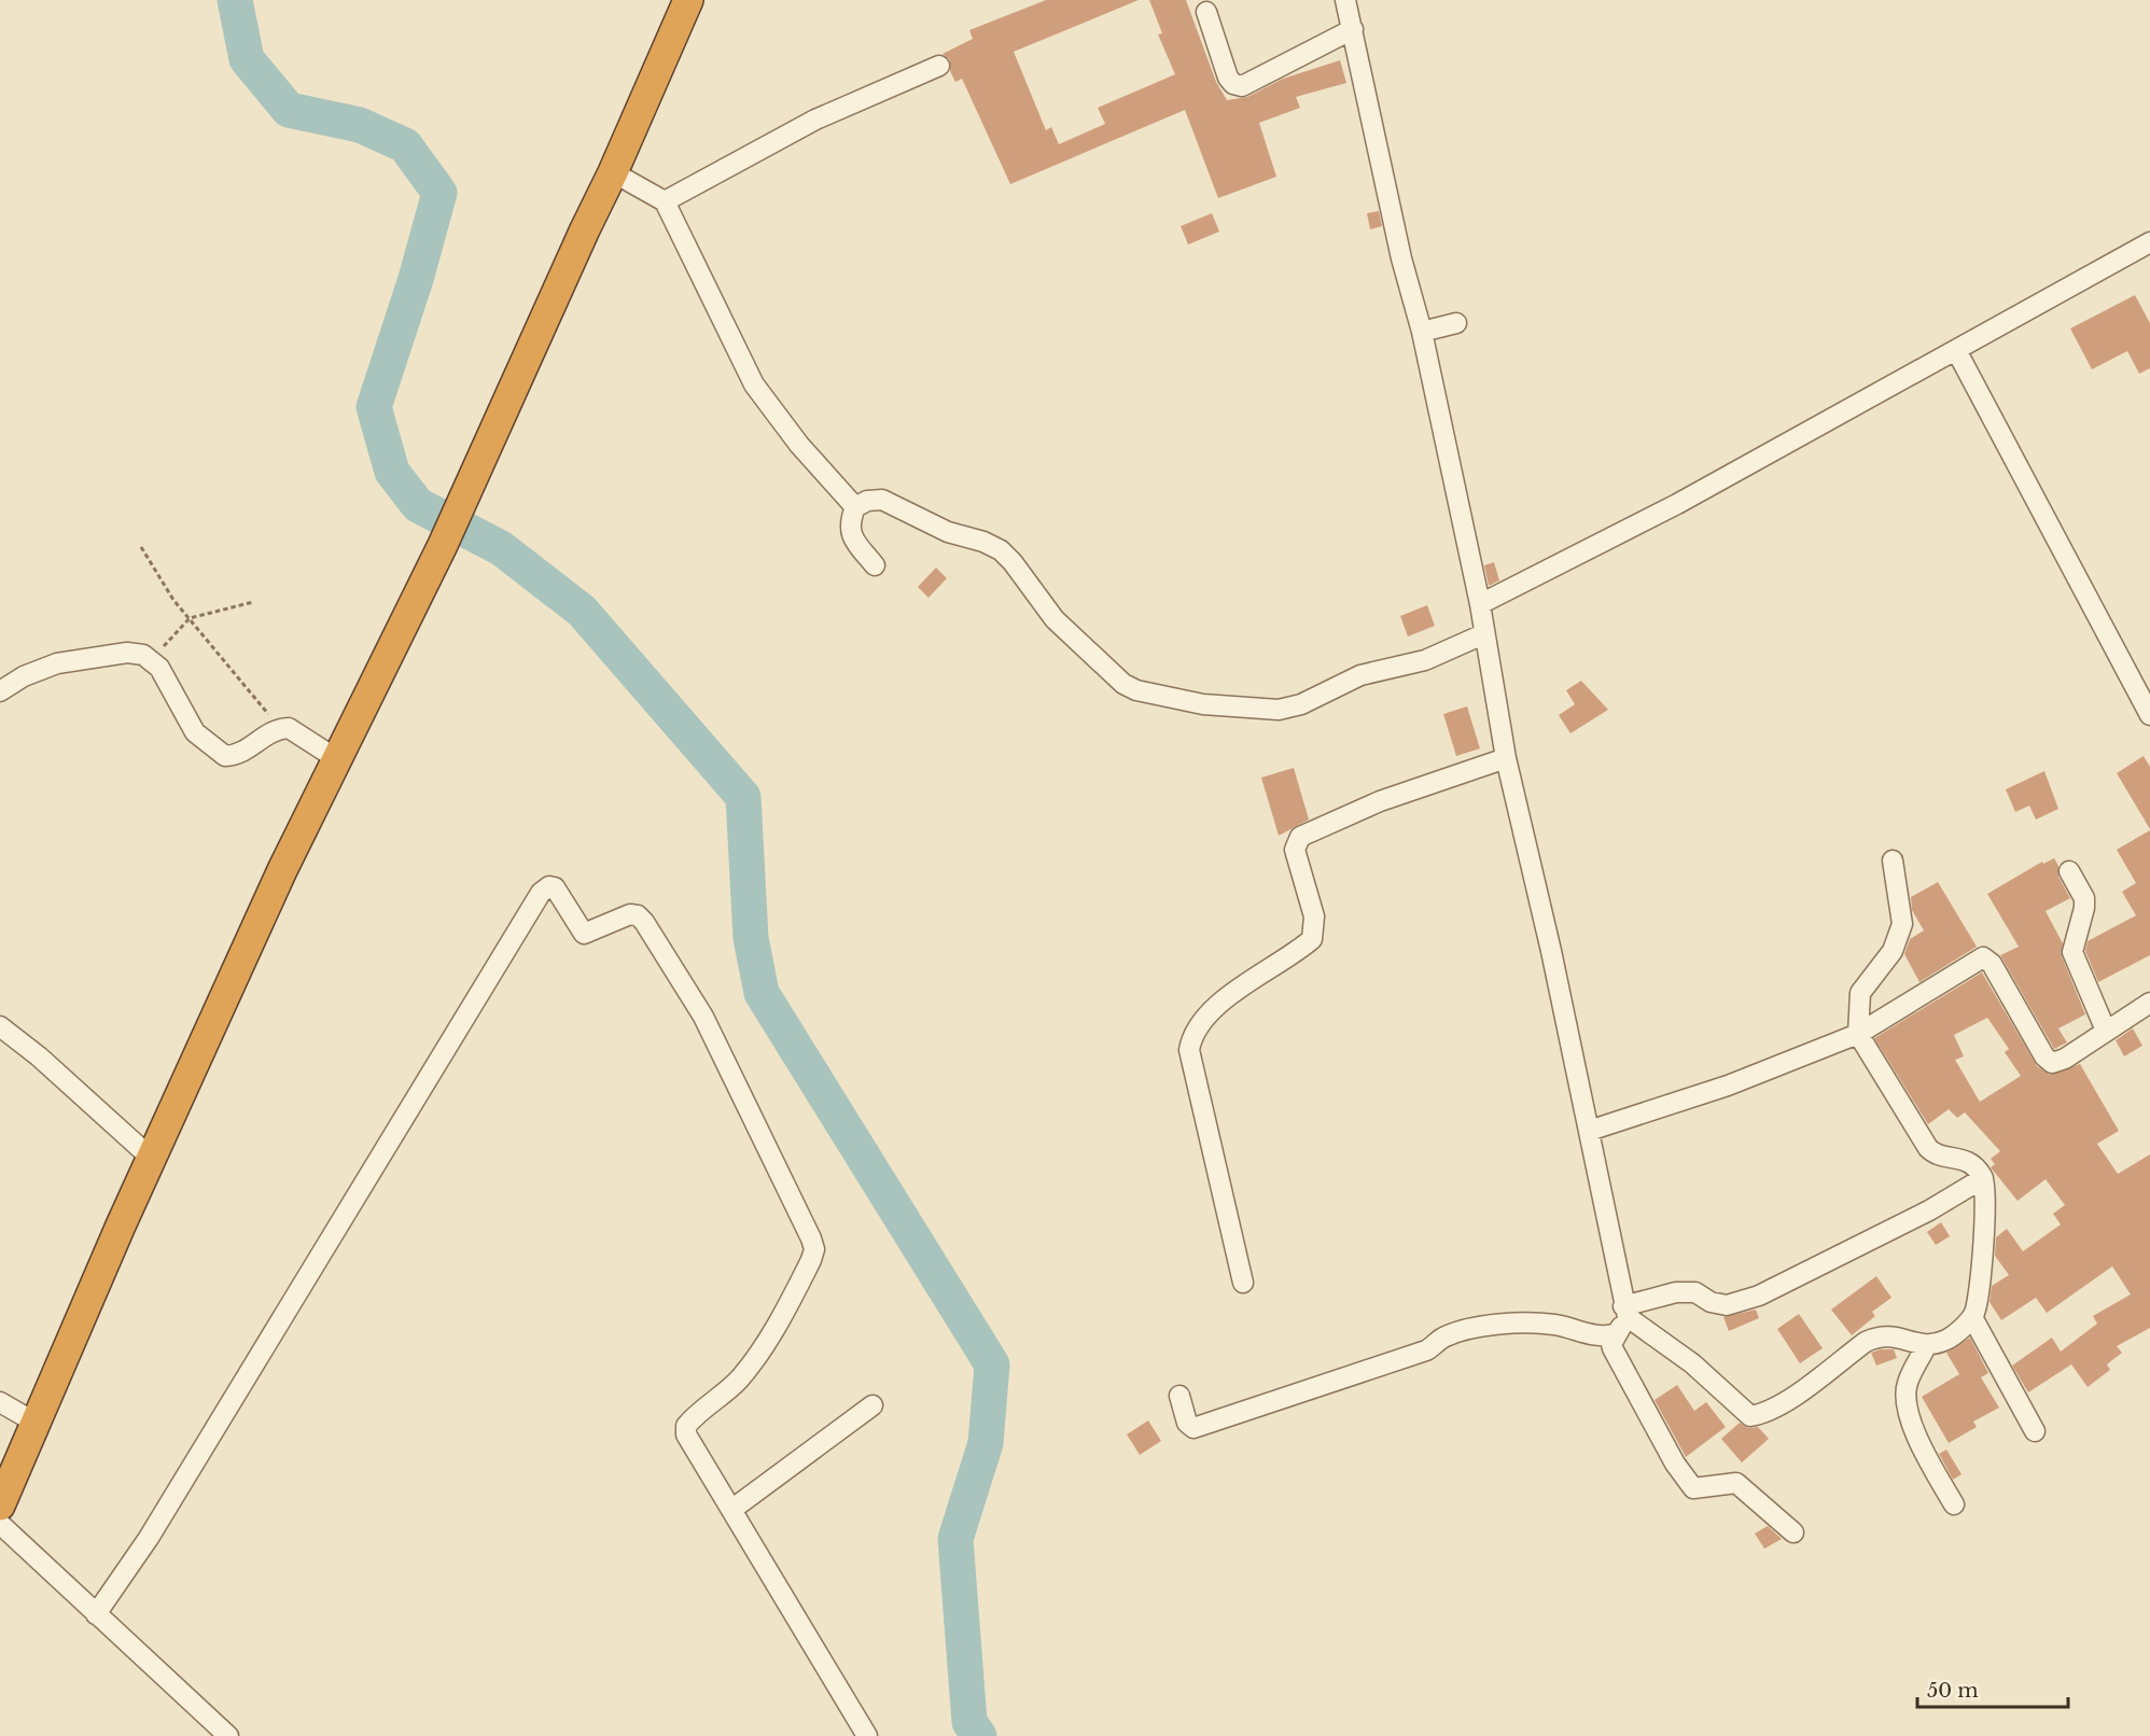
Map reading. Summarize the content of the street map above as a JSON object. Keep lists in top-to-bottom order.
{
  "scale_bar": "50 m"
}
